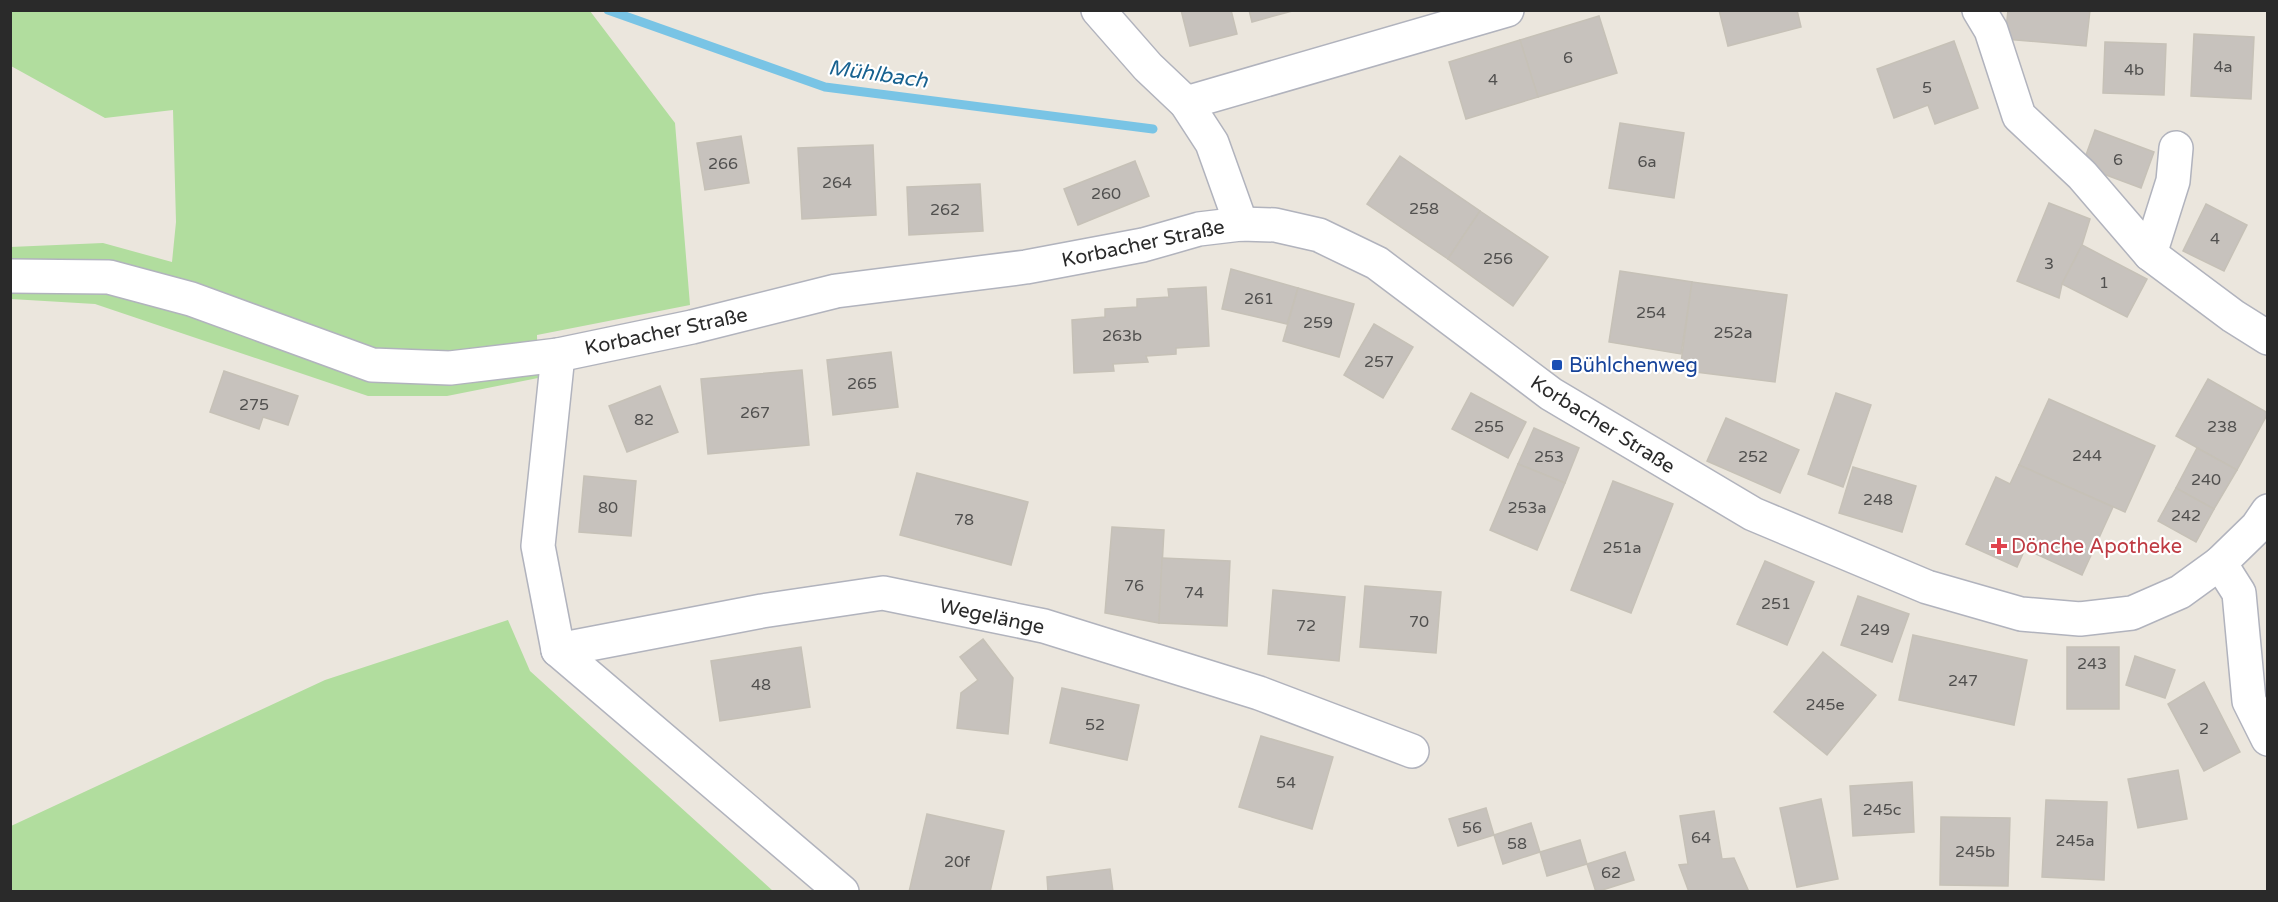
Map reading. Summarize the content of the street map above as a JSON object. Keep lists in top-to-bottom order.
{
  "streets": {
    "street": ["Korbacher Straße", "Wegelänge"]
  },
  "water": ["Mühlbach"],
  "places": {
    "transit": ["Bühlchenweg"],
    "health": ["Dönche Apotheke"]
  },
  "house_numbers": [
    "6",
    "4a",
    "4b",
    "4",
    "5",
    "6",
    "6a",
    "266",
    "264",
    "260",
    "258",
    "262",
    "4",
    "256",
    "3",
    "1",
    "261",
    "254",
    "259",
    "252a",
    "263b",
    "257",
    "265",
    "275",
    "267",
    "82",
    "255",
    "238",
    "244",
    "253",
    "252",
    "240",
    "248",
    "80",
    "253a",
    "242",
    "78",
    "251a",
    "76",
    "74",
    "251",
    "70",
    "72",
    "249",
    "243",
    "247",
    "48",
    "245e",
    "52",
    "2",
    "54",
    "245c",
    "56",
    "64",
    "245a",
    "58",
    "245b",
    "20f",
    "62"
  ]
}
